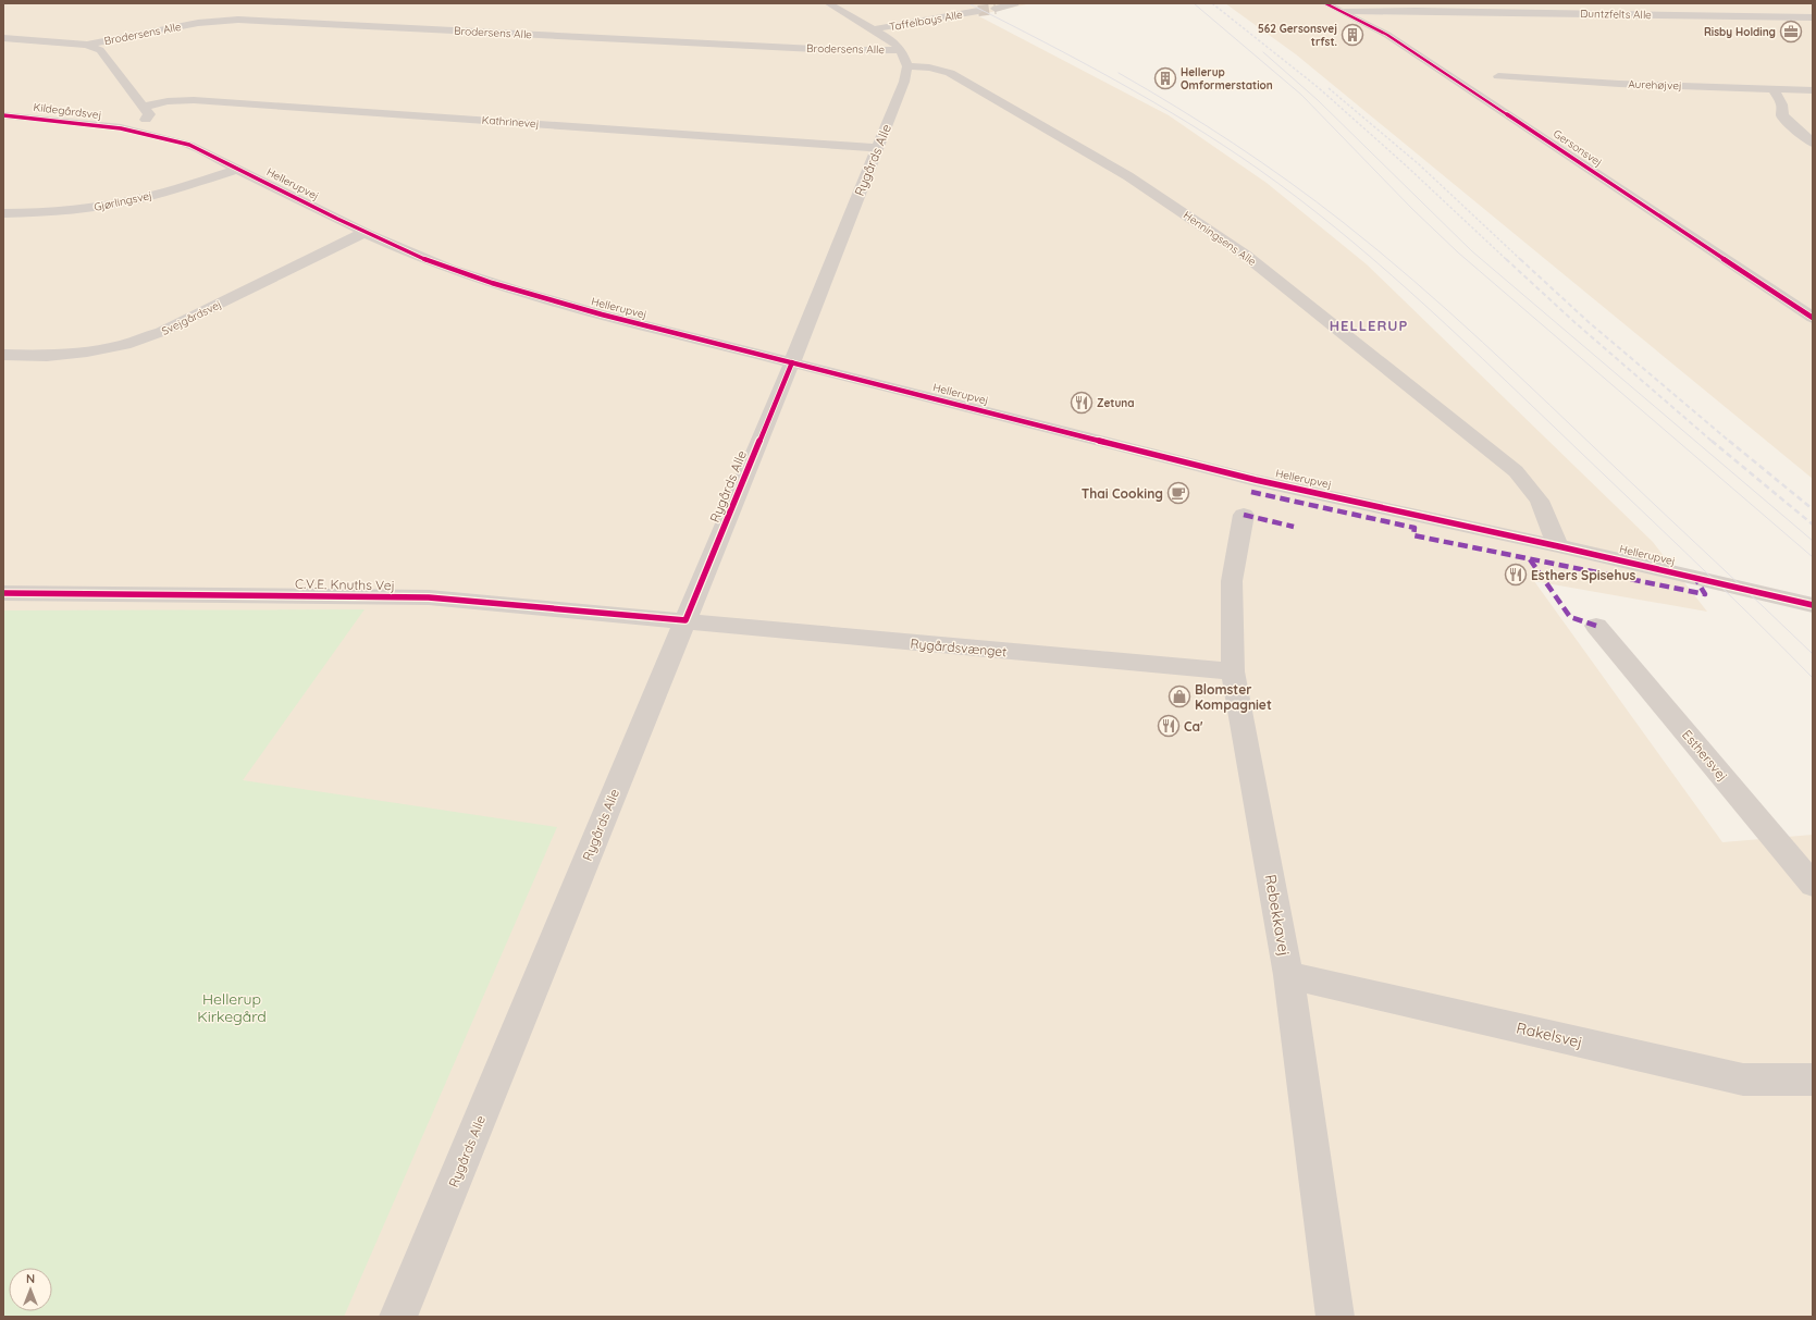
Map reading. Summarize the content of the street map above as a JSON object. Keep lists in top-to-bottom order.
{
  "streets": {
    "street": [
      "Duntzfelts Alle",
      "Taffelbays Alle",
      "Brodersens Alle",
      "Aurehøjvej",
      "Kildegårdsvej",
      "Kathrinevej",
      "Gersonsvej",
      "Rygårds Alle",
      "Hellerupvej",
      "Gjørlingsvej",
      "Henningsens Alle",
      "Svejgårdsvej",
      "C.V.E. Knuths Vej",
      "Rygårdsvænget",
      "Esthersvej",
      "Rebekkavej",
      "Rakelsvej"
    ]
  },
  "crossings": [
    ["Duntzfelts Alle", "Gersonsvej"],
    ["Kildegårdsvej", "Hellerupvej"],
    ["Kathrinevej", "Rygårds Alle"],
    ["Rygårds Alle", "Hellerupvej"],
    ["Rygårds Alle", "Henningsens Alle"],
    ["Rygårds Alle", "C.V.E. Knuths Vej"],
    ["Rygårds Alle", "Rygårdsvænget"],
    ["Hellerupvej", "Gjørlingsvej"],
    ["Hellerupvej", "Henningsens Alle"],
    ["Hellerupvej", "Svejgårdsvej"],
    ["C.V.E. Knuths Vej", "Rygårdsvænget"],
    ["Rygårdsvænget", "Rebekkavej"],
    ["Rebekkavej", "Rakelsvej"]
  ],
  "districts": ["HELLERUP"],
  "parks": ["Hellerup Kirkegård"],
  "places": {
    "office": ["Risby Holding"],
    "building": ["562 Gersonsvej trfst.", "Hellerup Omformerstation"],
    "restaurant": ["Zetuna", "Esthers Spisehus", "Ca'"],
    "cafe": ["Thai Cooking"],
    "shop": ["Blomster Kompagniet"]
  },
  "north": "top"
}
